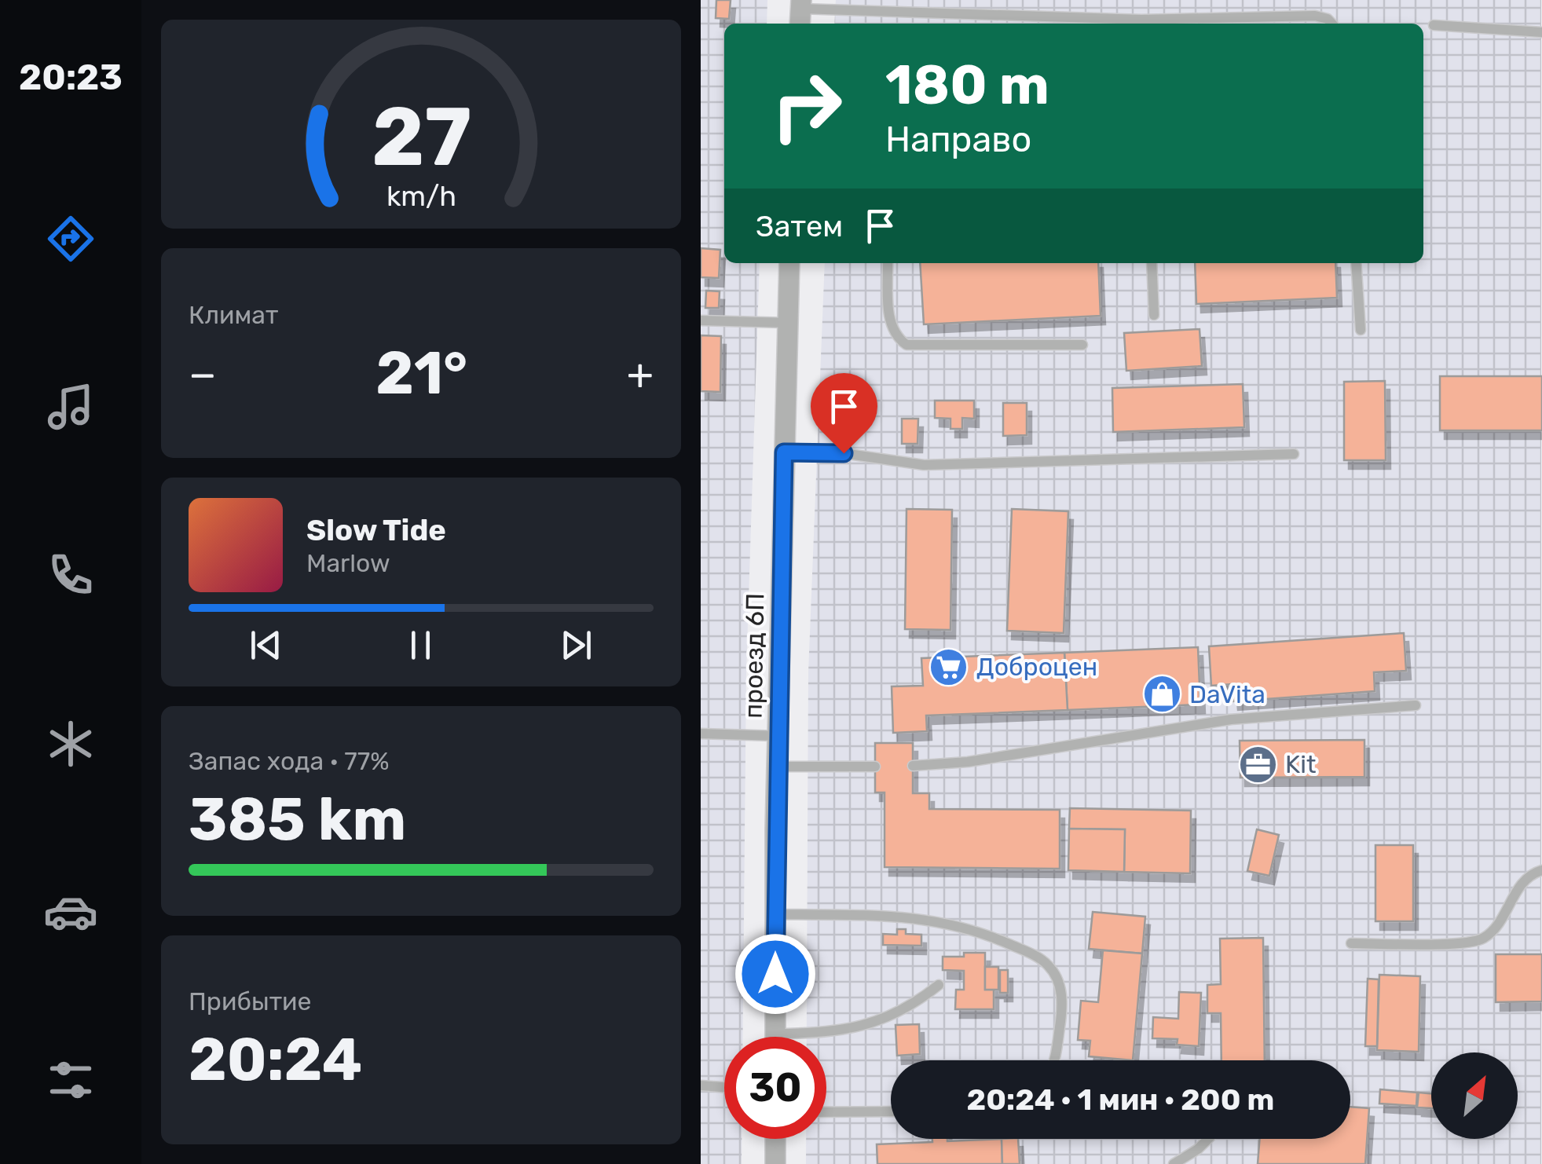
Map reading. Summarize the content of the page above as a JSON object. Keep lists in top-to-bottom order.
{
  "streets": {
    "street": ["проезд 6П"]
  },
  "places": {
    "supermarket": ["Доброцен"],
    "shop": ["DaVita"],
    "office": ["Kit"]
  },
  "north": "top right",
  "page": {
    "tabs": "20:23",
    "turn": ["180 m", "Направо"],
    "then": "Затем",
    "tile": [
      "Климат",
      ["Запас хода · 77%", "385 km"],
      ["Прибытие", "20:24"]
    ],
    "heat": ["−", "21°", "+"],
    "song": ["Slow Tide", "Marlow"],
    "limit": "30",
    "trip": "20:24 · 1 мин · 200 m",
    "gauge": ["27", "km/h"]
  }
}
